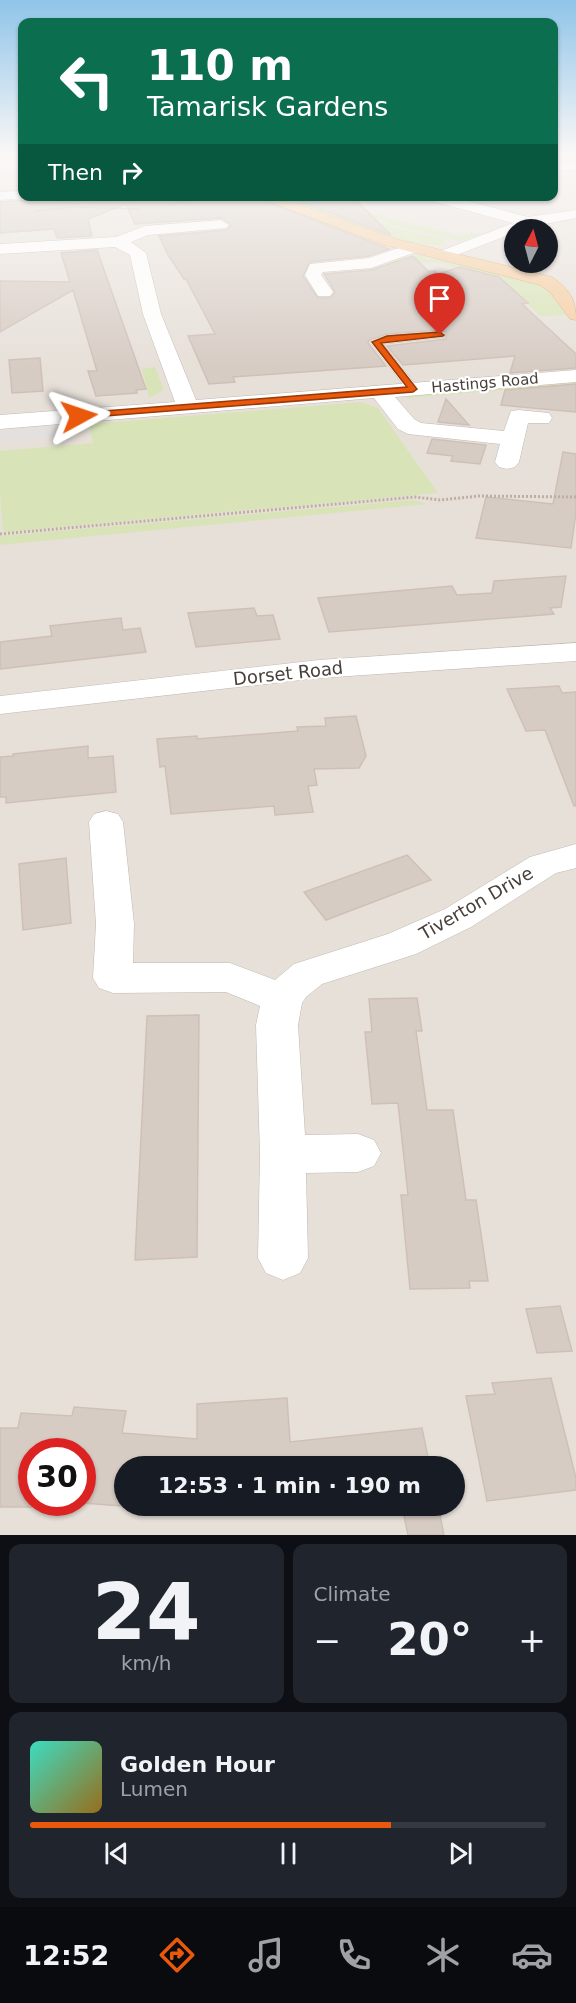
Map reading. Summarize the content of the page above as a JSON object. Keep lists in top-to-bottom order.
{
  "streets": {
    "street": ["Hastings Road", "Dorset Road", "Tiverton Drive"]
  },
  "north": "top",
  "page": {
    "turn": ["110 m", "Tamarisk Gardens"],
    "then": "Then",
    "limit": "30",
    "trip": "12:53 · 1 min · 190 m",
    "tile": [
      ["24", "km/h"],
      "Climate"
    ],
    "heat": ["−", "20°", "+"],
    "song": ["Golden Hour", "Lumen"],
    "tabs": "12:52"
  }
}
